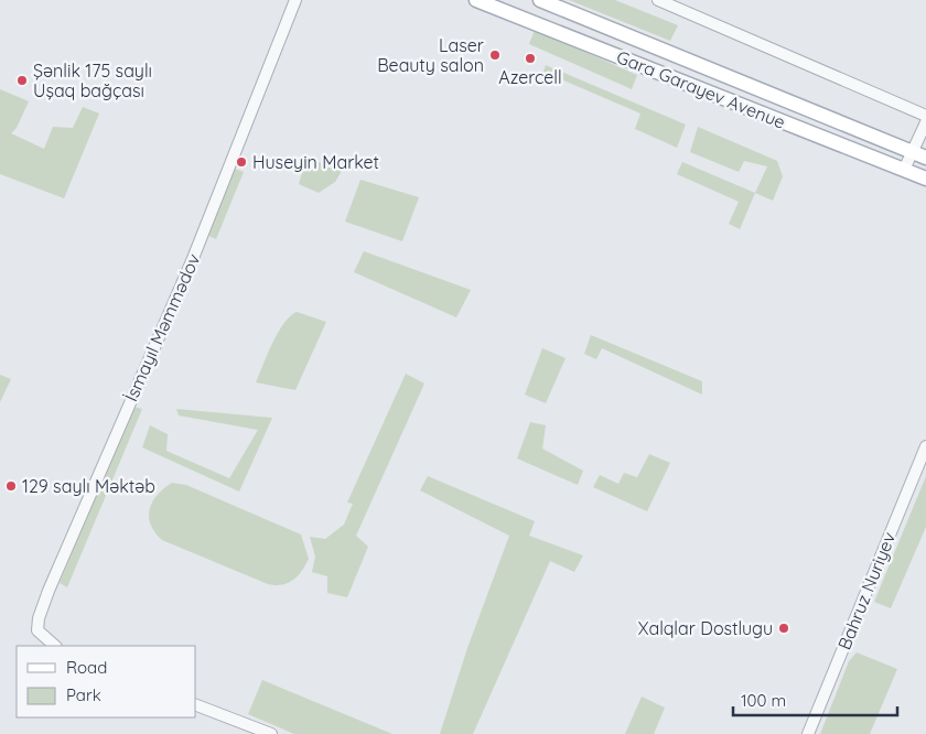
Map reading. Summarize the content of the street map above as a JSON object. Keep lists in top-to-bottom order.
{
  "streets": {
    "main road": ["Gara Garayev Avenue"],
    "street": ["İsmayıl Məmmədov", "Bahruz Nuriyev"]
  },
  "places": [
    "Laser Beauty salon",
    "Azercell",
    "Şənlik 175 saylı Uşaq bağçası",
    "Huseyin Market",
    "129 saylı Məktəb",
    "Xalqlar Dostlugu"
  ],
  "legend": ["Road", "Park"],
  "scale_bar": "100 m"
}
